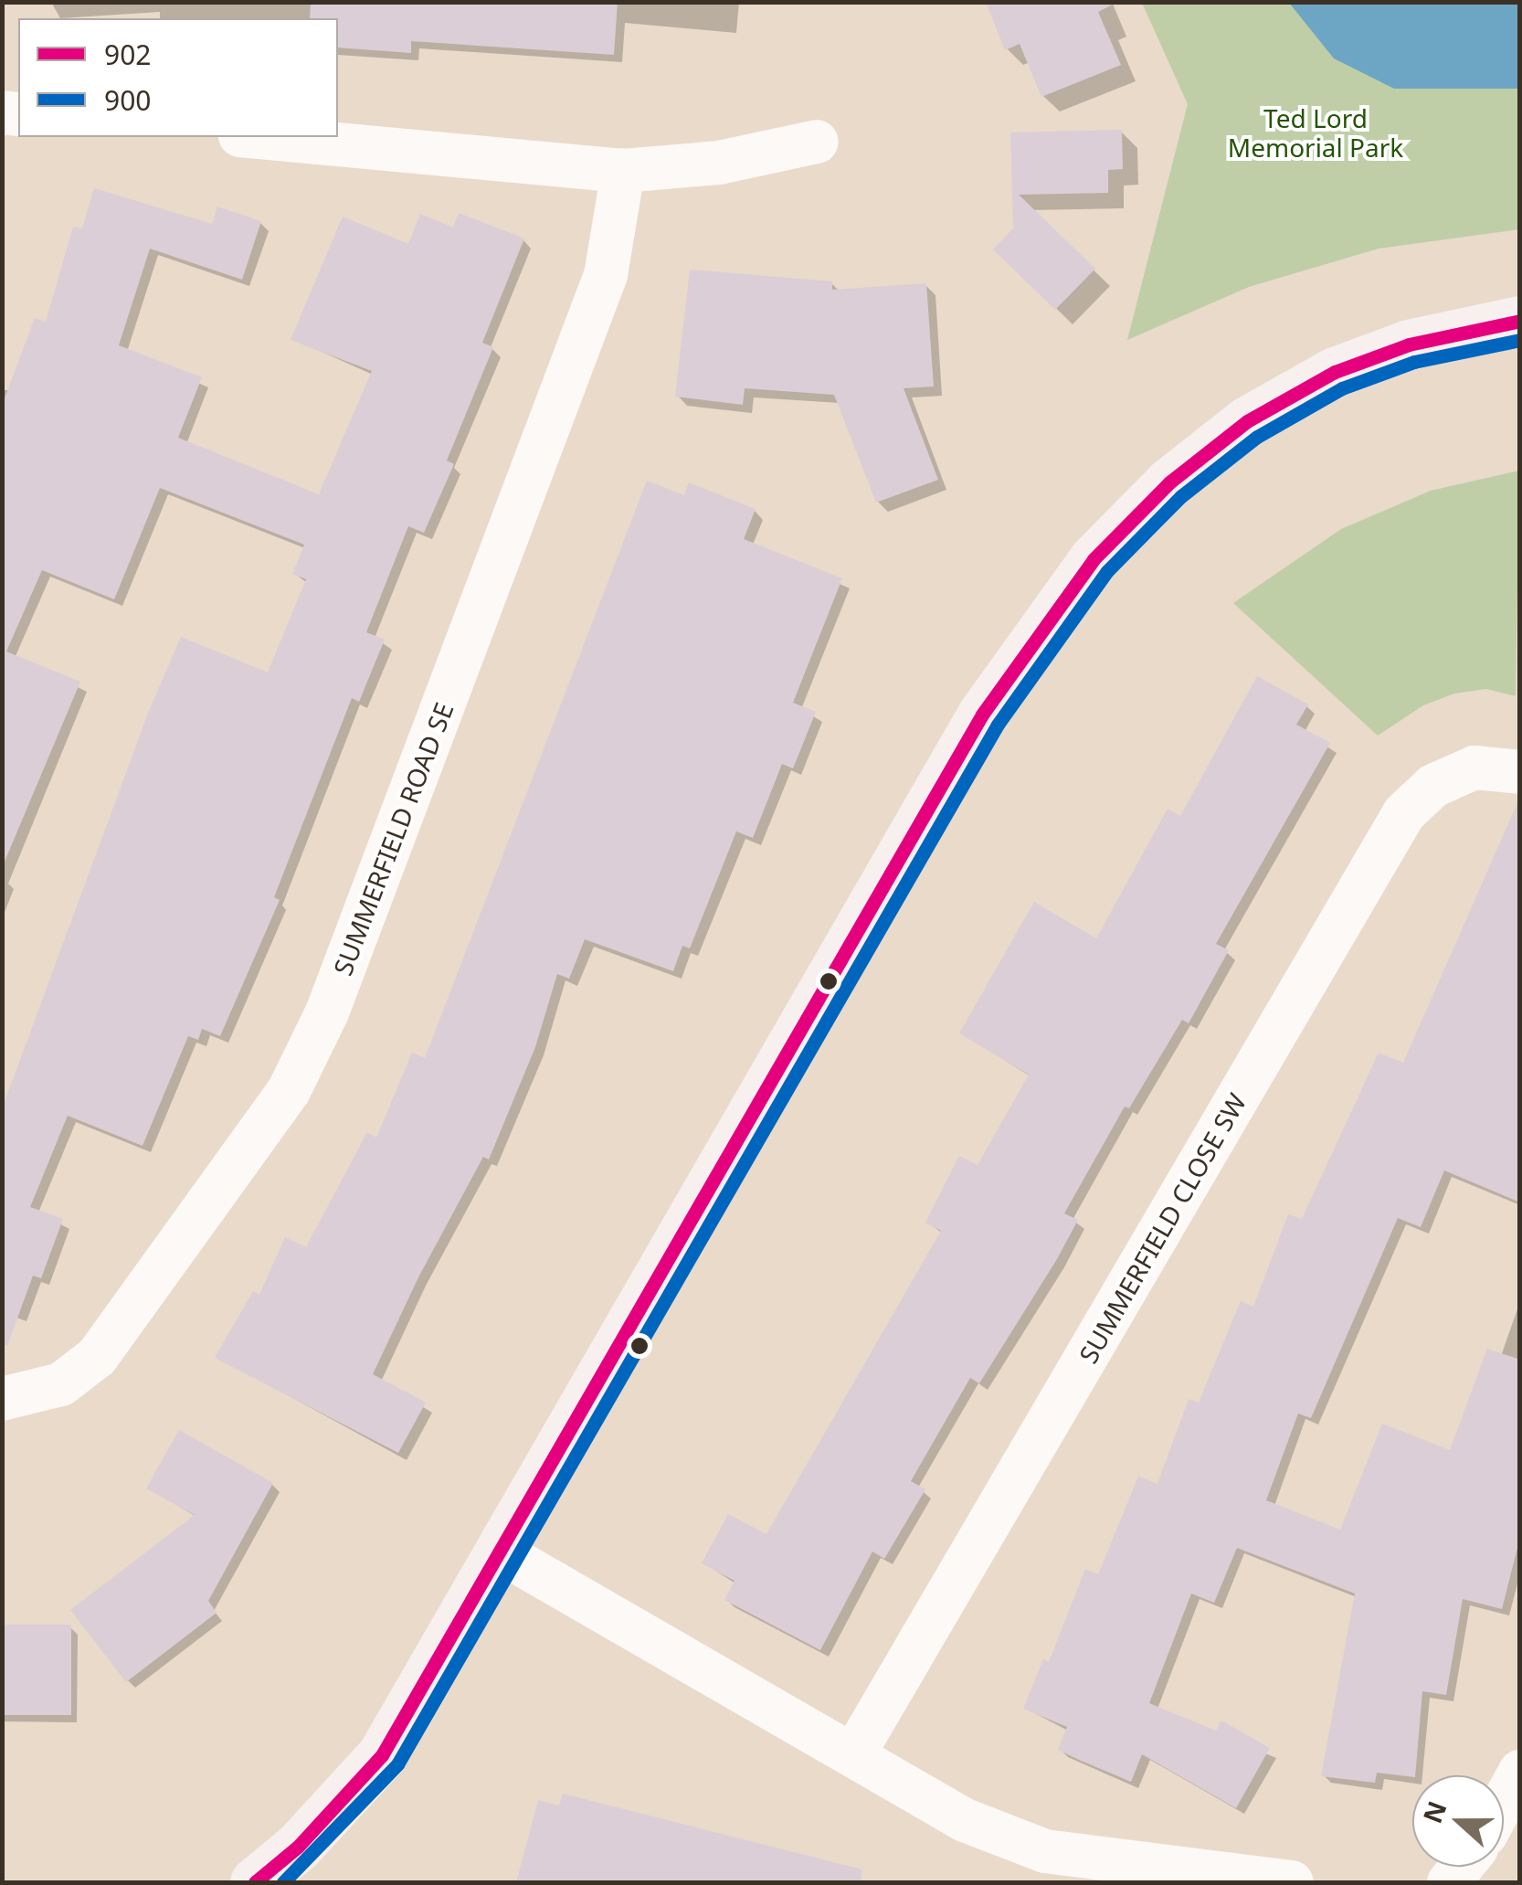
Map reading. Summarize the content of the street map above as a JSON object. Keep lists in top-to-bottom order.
{
  "streets": {
    "street": ["SUMMERFIELD ROAD SE", "SUMMERFIELD CLOSE SW"]
  },
  "parks": ["Ted Lord Memorial Park"],
  "lines": ["transit line 902", "transit line 900"],
  "legend": ["902", "900"],
  "north": "left"
}
